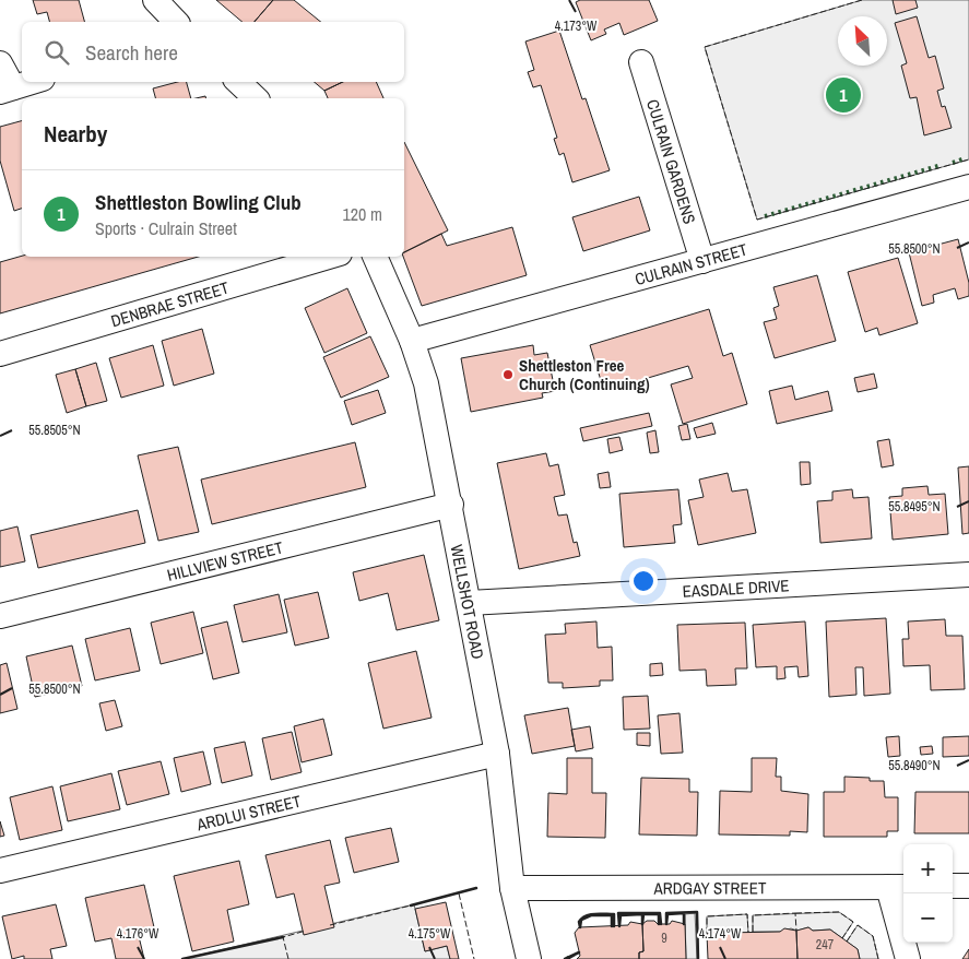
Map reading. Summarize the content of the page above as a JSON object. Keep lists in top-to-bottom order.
{
  "streets": {
    "street": [
      "CULRAIN GARDENS",
      "CULRAIN STREET",
      "DENBRAE STREET",
      "HILLVIEW STREET",
      "EASDALE DRIVE",
      "WELLSHOT ROAD",
      "ARDLUI STREET",
      "ARDGAY STREET"
    ]
  },
  "crossings": [
    ["CULRAIN GARDENS", "CULRAIN STREET"],
    ["CULRAIN STREET", "WELLSHOT ROAD"],
    ["HILLVIEW STREET", "WELLSHOT ROAD"],
    ["EASDALE DRIVE", "WELLSHOT ROAD"],
    ["WELLSHOT ROAD", "ARDLUI STREET"],
    ["WELLSHOT ROAD", "ARDGAY STREET"]
  ],
  "places": ["Shettleston Free Church (Continuing)"],
  "house_numbers": ["9", "247"],
  "north": "top left",
  "page": {
    "search": "Search here",
    "pins": "1",
    "heading": "Nearby",
    "list": [
      {
        "mark": "1",
        "name": "Shettleston Bowling Club",
        "note": "Sports · Culrain Street",
        "value": "120 m"
      }
    ],
    "map_buttons": ["+", "−"]
  },
  "coordinates": [
    "4.173°W",
    "55.8500°N",
    "55.8505°N",
    "55.8495°N",
    "55.8490°N",
    "4.176°W",
    "4.175°W",
    "4.174°W"
  ]
}
